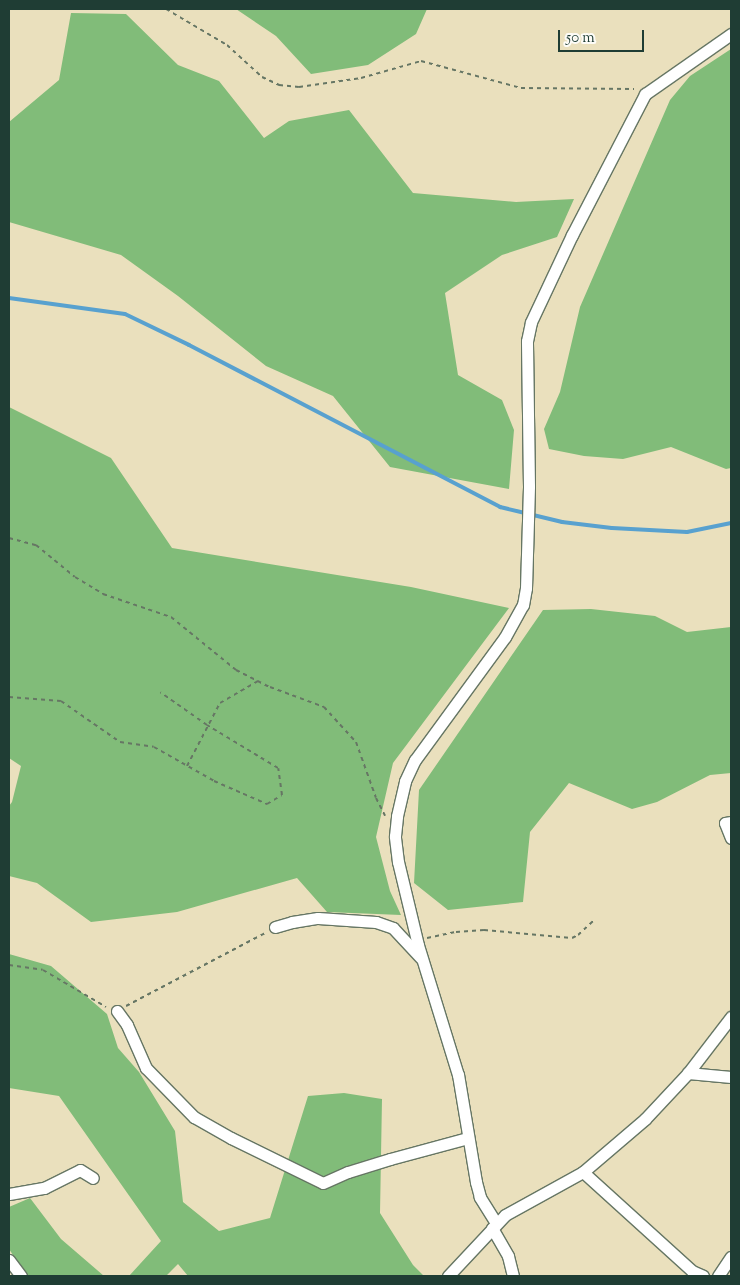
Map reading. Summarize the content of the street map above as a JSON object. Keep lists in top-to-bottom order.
{
  "scale_bar": "50 m"
}
